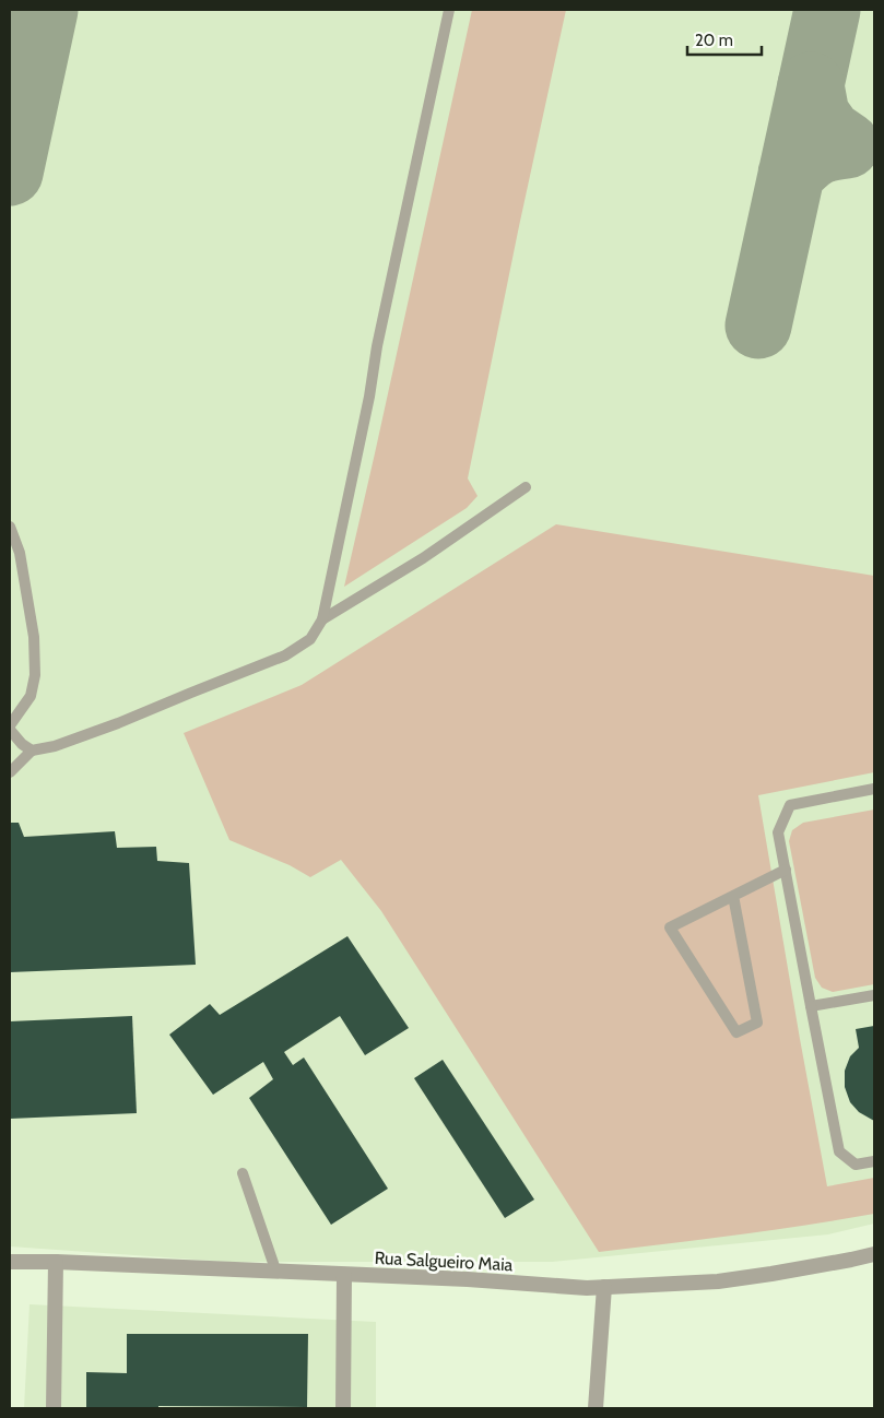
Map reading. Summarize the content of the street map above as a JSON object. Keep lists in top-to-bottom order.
{
  "streets": {
    "street": ["Rua Salgueiro Maia"]
  },
  "scale_bar": "20 m"
}
